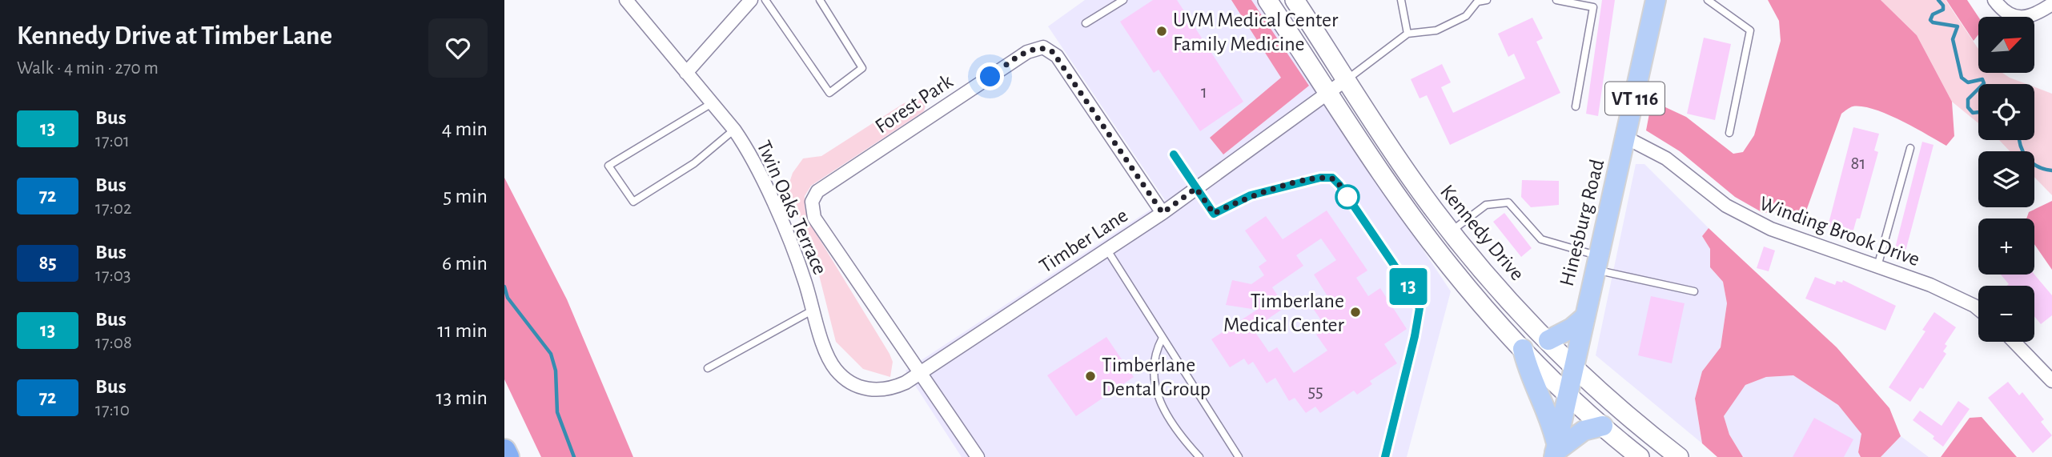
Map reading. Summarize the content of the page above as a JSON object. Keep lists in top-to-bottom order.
{
  "streets": {
    "main road": ["VT 116", "Hinesburg Road", "Kennedy Drive"],
    "street": [
      "Forest Park",
      "Twin Oaks Terrace",
      "Winding Brook Drive",
      "Timber Lane"
    ]
  },
  "crossings": [
    ["Forest Park", "Twin Oaks Terrace"],
    ["Forest Park", "Timber Lane"],
    ["Twin Oaks Terrace", "Timber Lane"],
    ["Hinesburg Road", "Winding Brook Drive"],
    ["Hinesburg Road", "Kennedy Drive"],
    ["Kennedy Drive", "Timber Lane"]
  ],
  "places": ["UVM Medical Center Family Medicine", "Timberlane Medical Center", "Timberlane Dental Group"],
  "lines": ["bus line 13"],
  "house_numbers": ["1", "81", "55"],
  "north": "top right",
  "page": {
    "heading": ["Kennedy Drive at Timber Lane", "Walk · 4 min · 270 m"],
    "on_map": "13",
    "map_buttons": ["+", "−"],
    "list": [
      {
        "mark": "13",
        "name": "Bus",
        "note": "17:01",
        "value": "4 min"
      },
      {
        "mark": "72",
        "name": "Bus",
        "note": "17:02",
        "value": "5 min"
      },
      {
        "mark": "85",
        "name": "Bus",
        "note": "17:03",
        "value": "6 min"
      },
      {
        "mark": "13",
        "name": "Bus",
        "note": "17:08",
        "value": "11 min"
      },
      {
        "mark": "72",
        "name": "Bus",
        "note": "17:10",
        "value": "13 min"
      }
    ]
  }
}
